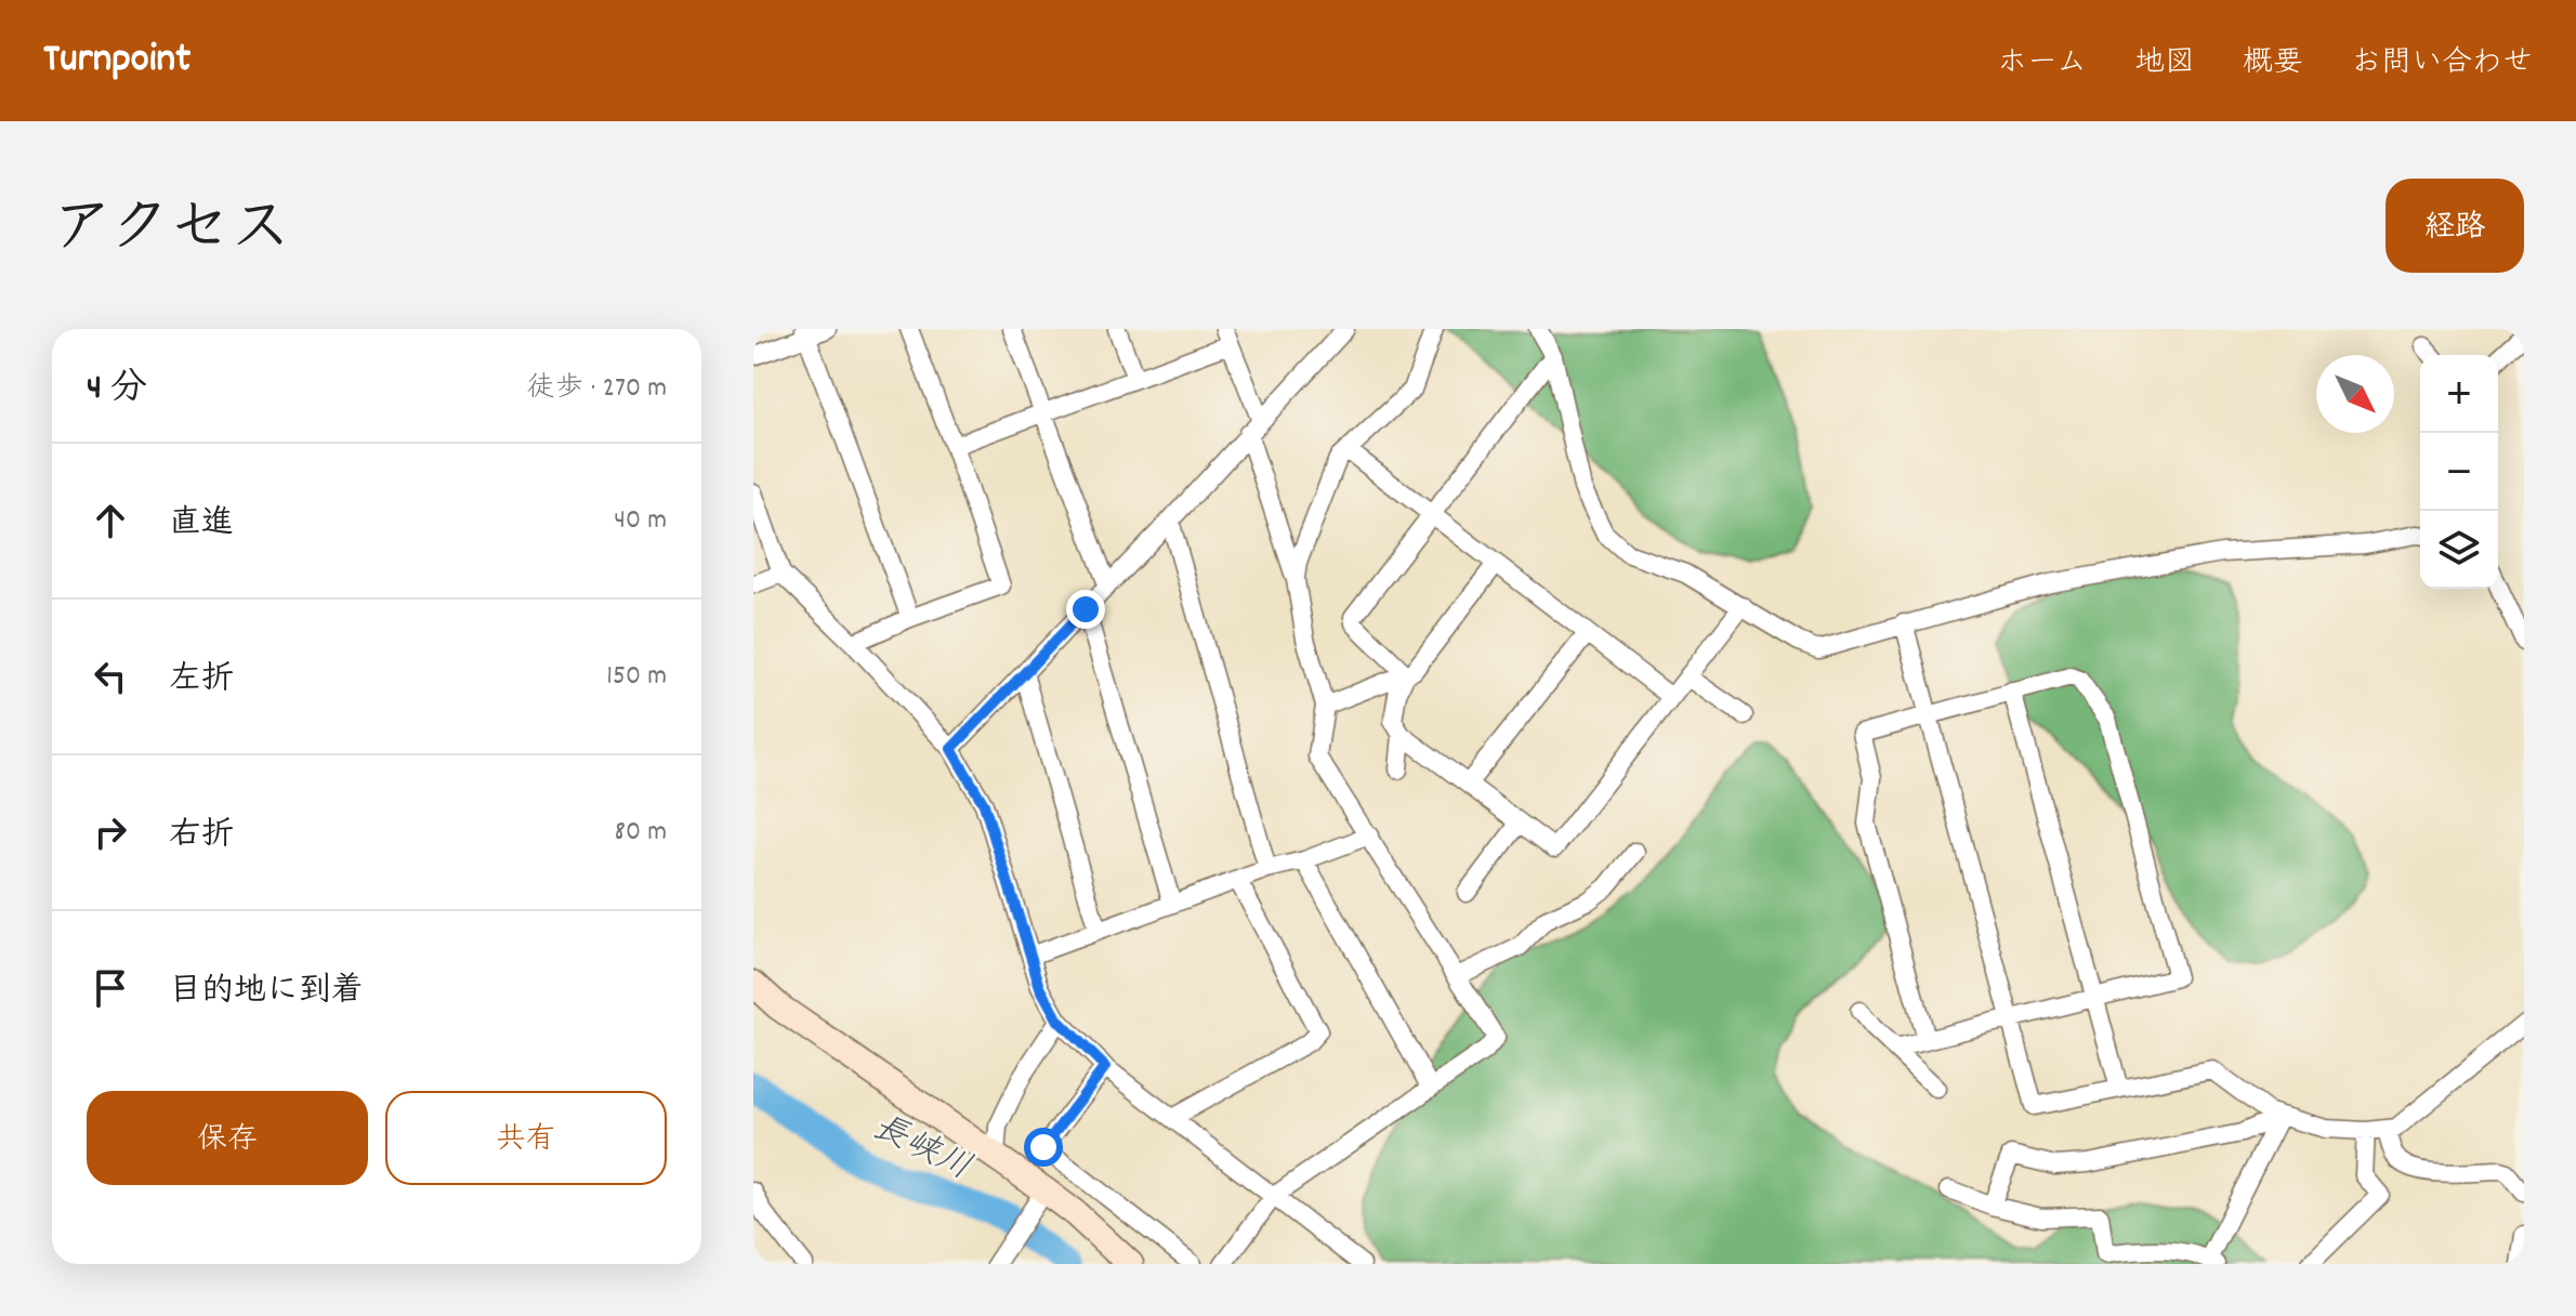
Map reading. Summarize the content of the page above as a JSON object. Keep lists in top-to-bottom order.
{
  "water": ["長峡川"],
  "north": "bottom right",
  "page": {
    "header": "Turnpoint",
    "nav": [
      "ホーム",
      "地図",
      "概要",
      "お問い合わせ"
    ],
    "title": "アクセス",
    "buttons": [
      "経路",
      ["保存", "共有"]
    ],
    "heading": ["4 分", "徒歩 · 270 m"],
    "map_buttons": ["+", "−"],
    "list": [
      ["直進", "40 m"],
      ["左折", "150 m"],
      ["右折", "80 m"],
      "目的地に到着"
    ]
  }
}
